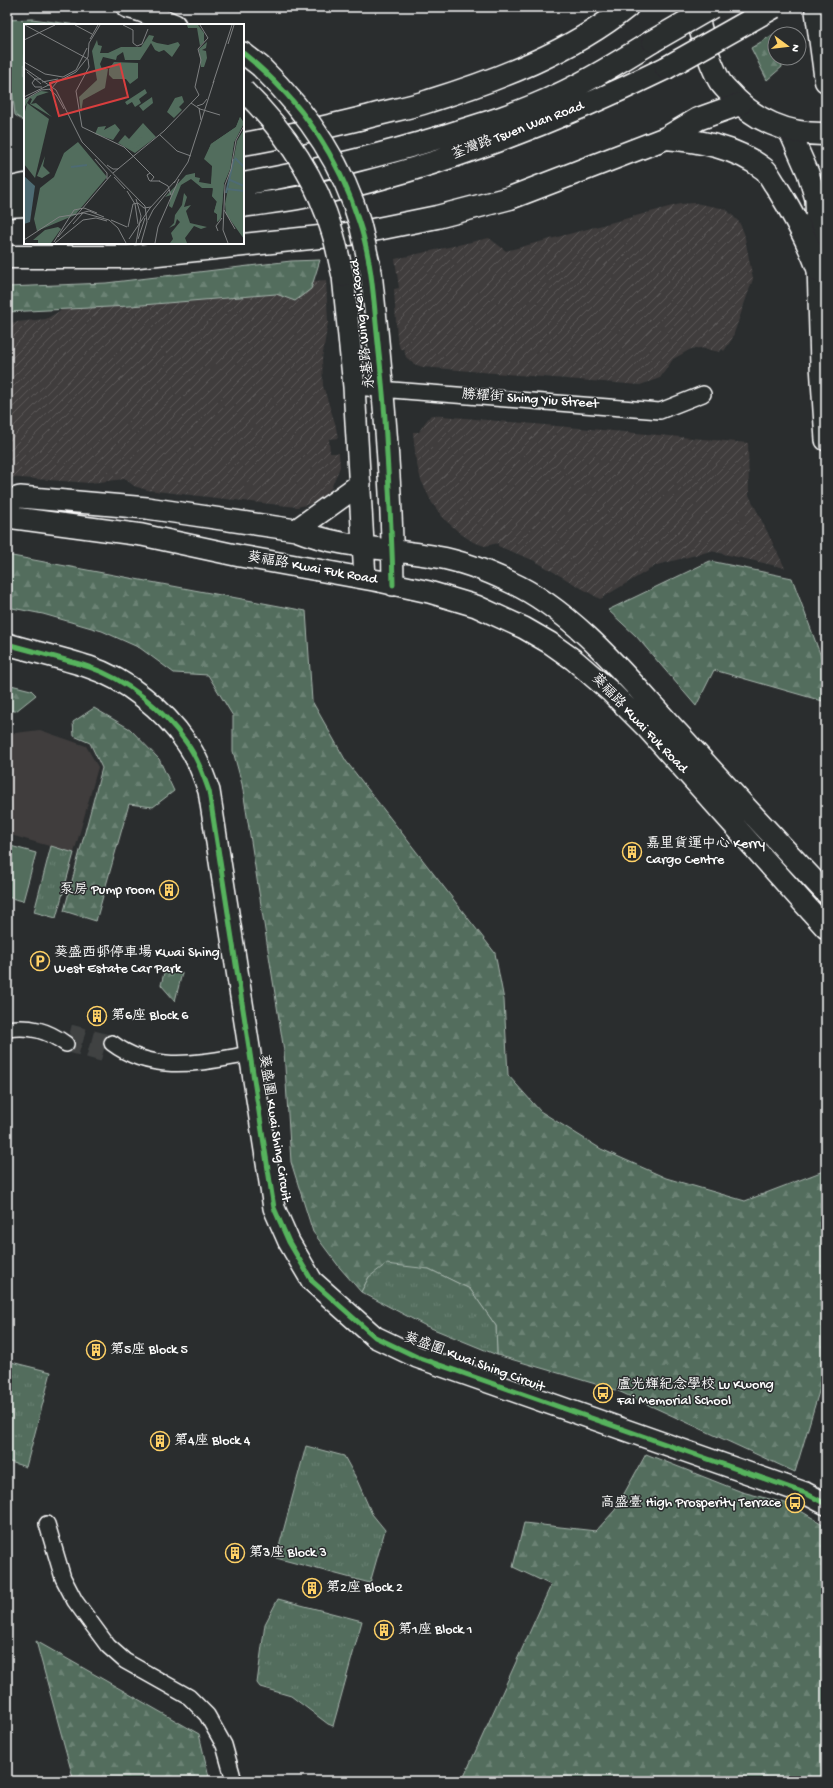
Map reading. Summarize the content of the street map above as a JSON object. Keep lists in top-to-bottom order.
{
  "streets": {
    "main road": ["荃灣路 Tsuen Wan Road"],
    "street": [
      "永基路 Wing Kei Road",
      "勝耀街 Shing Yiu Street",
      "葵福路 Kwai Fuk Road",
      "葵盛圍 Kwai Shing Circuit"
    ]
  },
  "crossings": [
    ["永基路 Wing Kei Road", "勝耀街 Shing Yiu Street"],
    ["永基路 Wing Kei Road", "葵福路 Kwai Fuk Road"]
  ],
  "places": {
    "building": [
      "嘉里貨運中心 Kerry Cargo Centre",
      "泵房 Pump room",
      "第6座 Block 6",
      "第5座 Block 5",
      "第4座 Block 4",
      "第3座 Block 3",
      "第2座 Block 2",
      "第1座 Block 1"
    ],
    "parking": ["葵盛西邨停車場 Kwai Shing West Estate Car Park"],
    "bus stop": ["盧光輝紀念學校 Lu Kwong Fai Memorial School", "高盛臺 High Prosperity Terrace"]
  },
  "north": "right"
}
